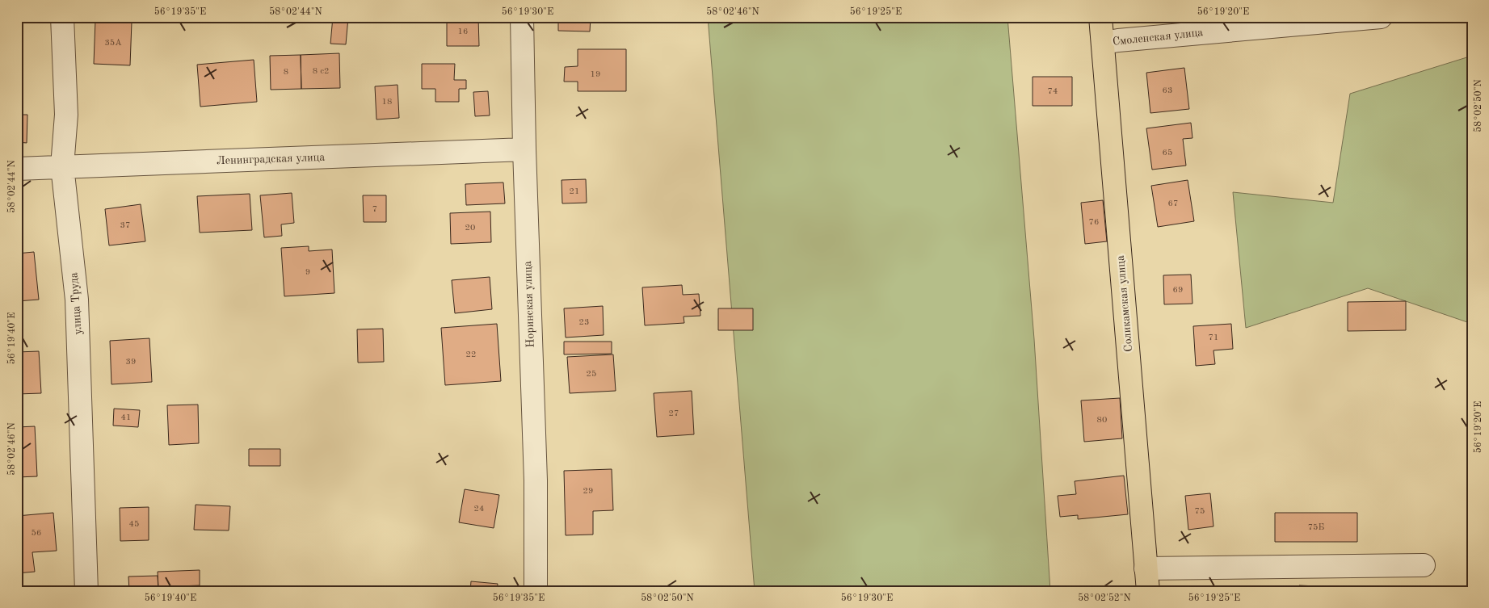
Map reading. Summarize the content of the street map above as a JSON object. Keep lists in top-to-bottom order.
{
  "streets": {
    "main road": ["Соликамская улица"],
    "street": [
      "Смоленская улица",
      "Ленинградская улица",
      "улица Труда",
      "Норинская улица"
    ]
  },
  "crossings": [
    ["Смоленская улица", "Соликамская улица"],
    ["Ленинградская улица", "улица Труда"],
    ["Ленинградская улица", "Норинская улица"]
  ],
  "house_numbers": [
    "16",
    "35А",
    "8 с2",
    "8",
    "19",
    "63",
    "74",
    "18",
    "65",
    "21",
    "67",
    "7",
    "76",
    "37",
    "20",
    "9",
    "69",
    "23",
    "71",
    "22",
    "39",
    "25",
    "27",
    "41",
    "80",
    "29",
    "24",
    "75",
    "45",
    "75Б",
    "56"
  ],
  "coordinates": [
    "56°19'35\"E",
    "58°02'44\"N",
    "56°19'30\"E",
    "58°02'46\"N",
    "56°19'25\"E",
    "56°19'20\"E",
    "58°02'50\"N",
    "56°19'40\"E",
    "58°02'52\"N"
  ]
}
